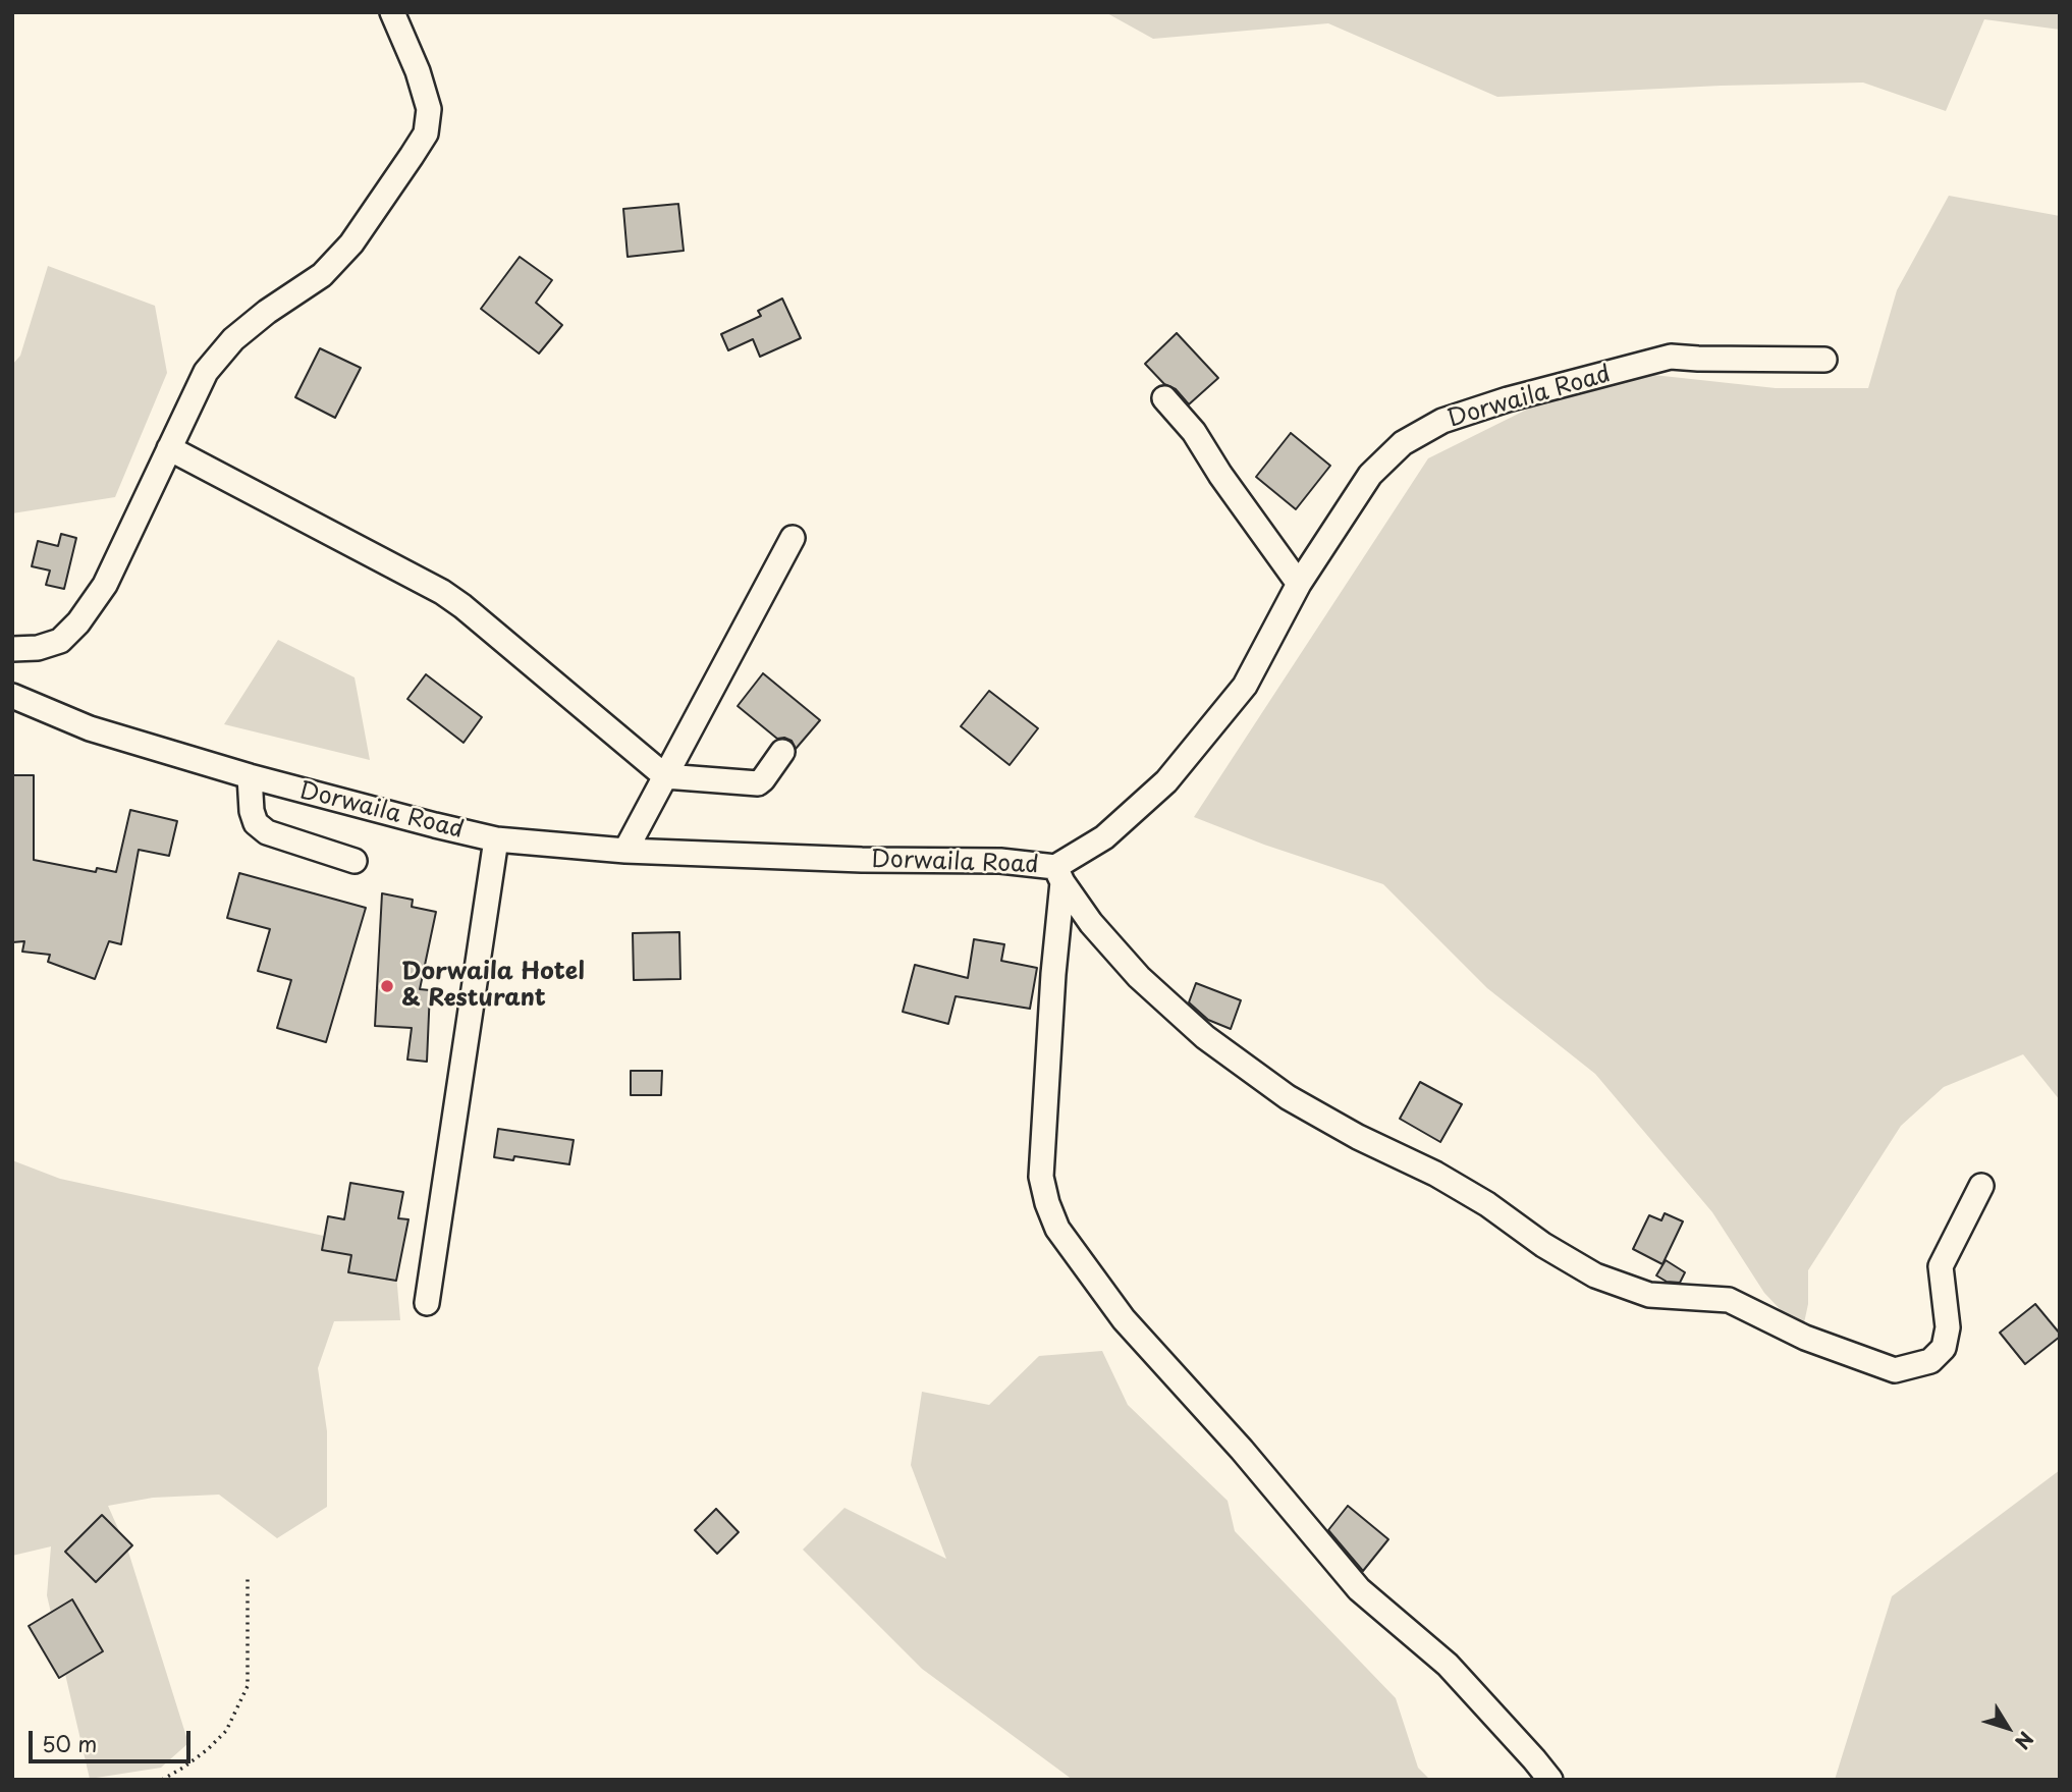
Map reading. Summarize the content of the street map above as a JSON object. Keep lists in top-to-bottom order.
{
  "streets": {
    "street": ["Dorwaila Road"]
  },
  "places": ["Dorwaila Hotel & Resturant"],
  "scale_bar": "50 m",
  "north": "bottom right"
}
